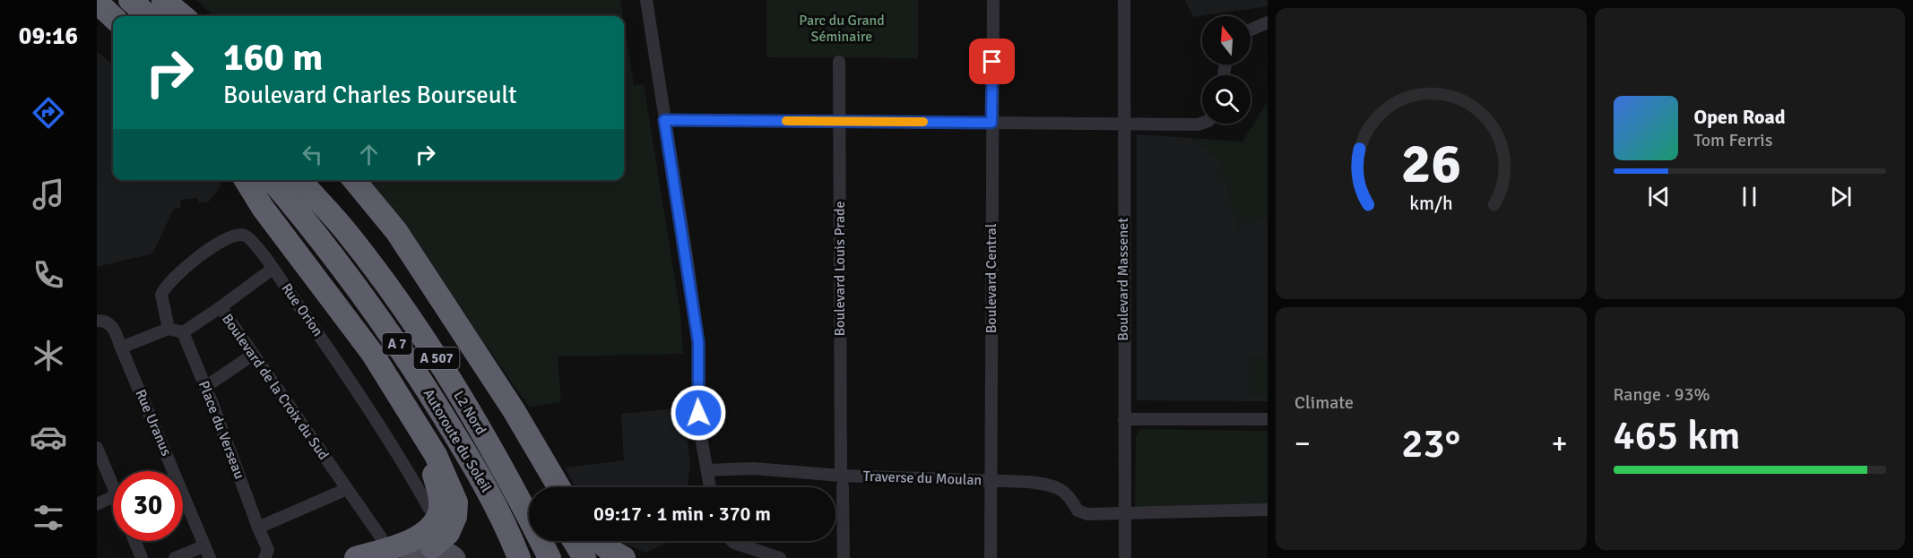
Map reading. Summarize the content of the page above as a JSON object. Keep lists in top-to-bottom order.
{
  "streets": {
    "highway": [
      "A 7",
      "A 507",
      "L2 Nord",
      "Autoroute du Soleil"
    ],
    "street": [
      "Boulevard Louis Prade",
      "Boulevard Central",
      "Boulevard Massenet",
      "Rue Orion",
      "Boulevard de la Croix du Sud",
      "Rue Uranus",
      "Place du Verseau",
      "Traverse du Moulan"
    ]
  },
  "crossings": [
    ["Boulevard Louis Prade", "Traverse du Moulan"],
    ["Boulevard Central", "Traverse du Moulan"],
    ["Boulevard Massenet", "Traverse du Moulan"],
    ["Boulevard de la Croix du Sud", "Place du Verseau"]
  ],
  "parks": ["Parc du Grand Séminaire"],
  "north": "top",
  "page": {
    "tabs": "09:16",
    "turn": ["160 m", "Boulevard Charles Bourseult"],
    "song": ["Open Road", "Tom Ferris"],
    "tile": [
      "Climate",
      ["Range · 93%", "465 km"]
    ],
    "heat": ["−", "23°", "+"],
    "limit": "30",
    "trip": "09:17 · 1 min · 370 m",
    "gauge": ["26", "km/h"]
  }
}
